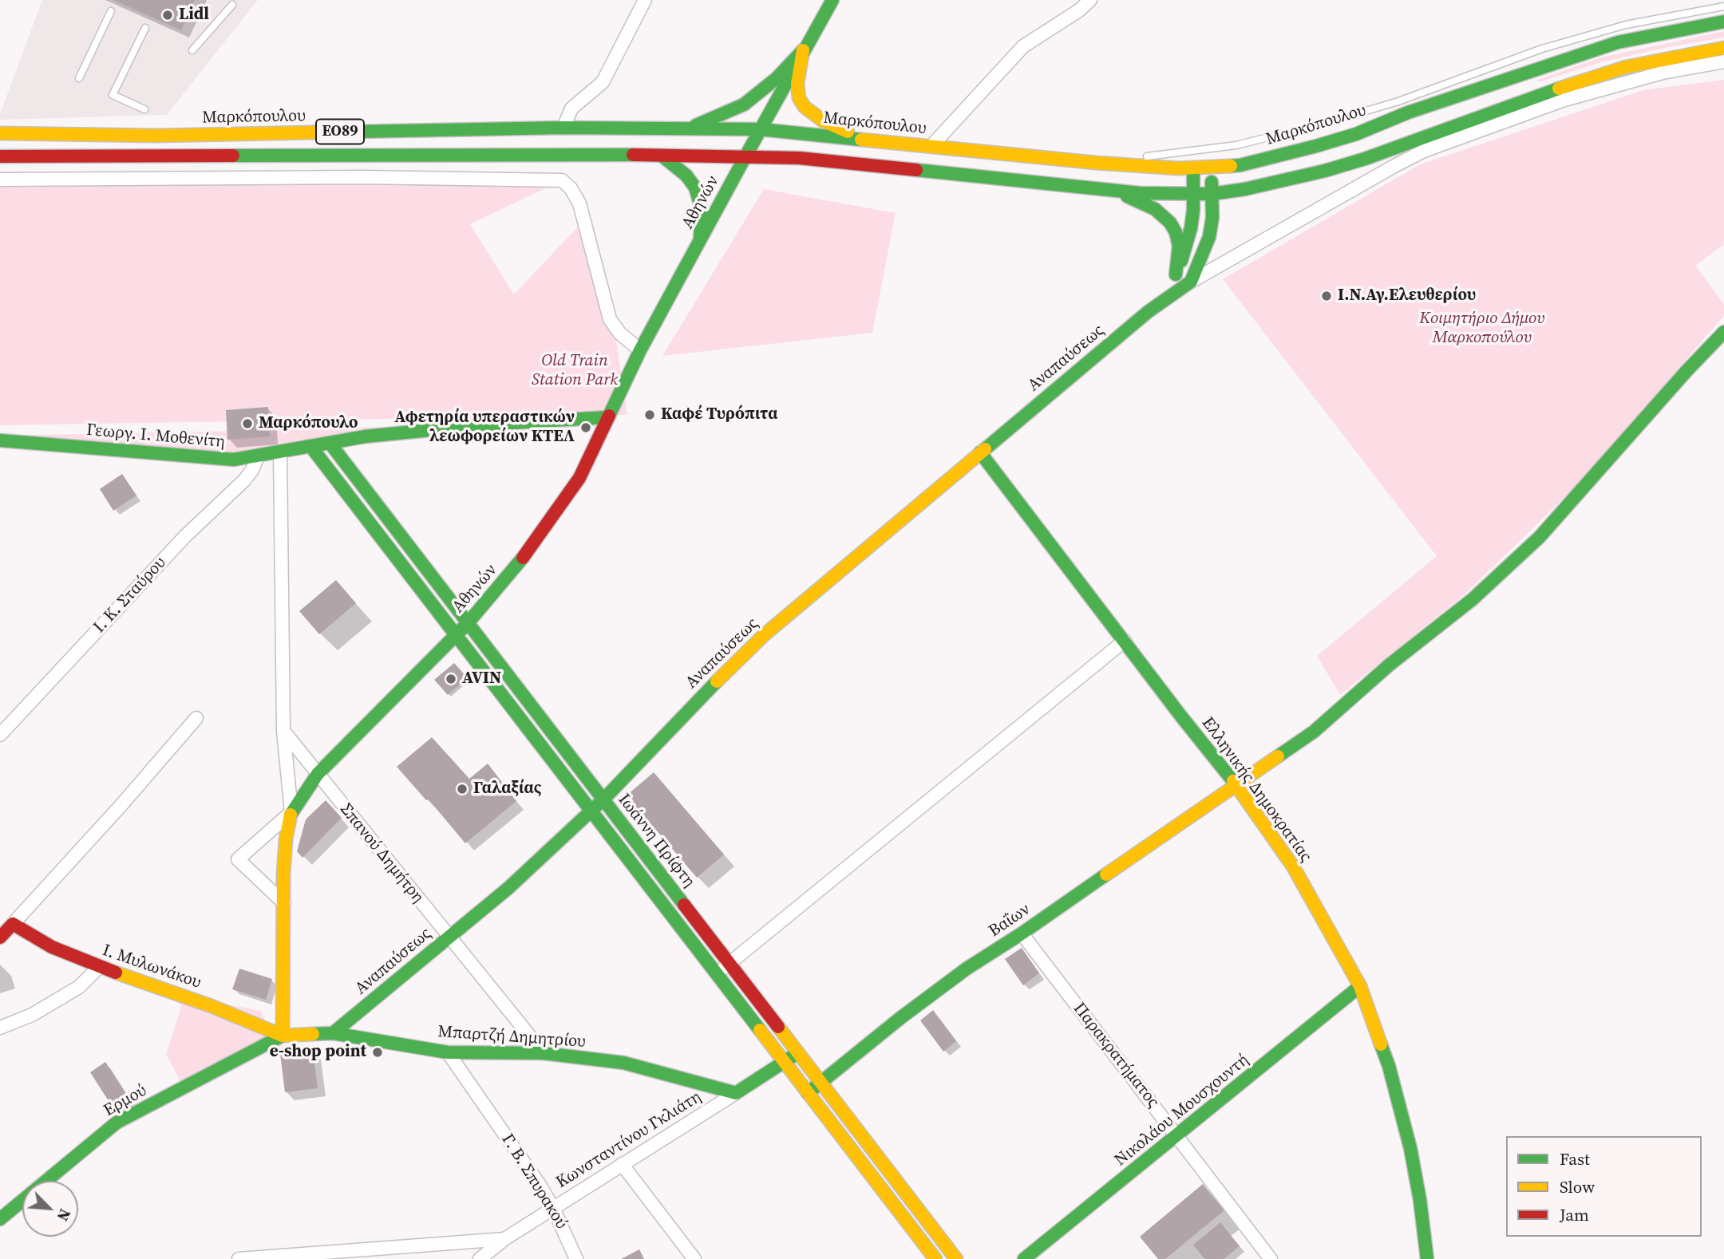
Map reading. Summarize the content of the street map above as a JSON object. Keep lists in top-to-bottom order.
{
  "streets": {
    "main road": [
      "Μαρκόπουλου",
      "ΕΟ89",
      "Αθηνών",
      "Αναπαύσεως",
      "Γεωργ. Ι. Μοθενίτη",
      "Ελληνικής Δημοκρατίας",
      "Ιωάννη Πρίφτη",
      "Βαΐων",
      "Ι. Μυλωνάκου",
      "Μπαρτζή Δημητρίου",
      "Ερμού",
      "Νικολάου Μουσχουντή",
      "Κωνσταντίνου Γκλιάτη"
    ],
    "street": [
      "Ι. Κ. Σταύρου",
      "Σπανού Δημήτρη",
      "Παρακρατήματος",
      "Γ. Β. Σπυρακού"
    ]
  },
  "crossings": [
    ["Μαρκόπουλου", "ΕΟ89"],
    ["Μαρκόπουλου", "Αναπαύσεως"],
    ["ΕΟ89", "Αθηνών"],
    ["Αθηνών", "Γεωργ. Ι. Μοθενίτη"],
    ["Αθηνών", "Ιωάννη Πρίφτη"],
    ["Αθηνών", "Σπανού Δημήτρη"],
    ["Αθηνών", "Ι. Μυλωνάκου"],
    ["Αθηνών", "Μπαρτζή Δημητρίου"],
    ["Αθηνών", "Ερμού"],
    ["Αναπαύσεως", "Ελληνικής Δημοκρατίας"],
    ["Αναπαύσεως", "Ιωάννη Πρίφτη"],
    ["Αναπαύσεως", "Σπανού Δημήτρη"],
    ["Αναπαύσεως", "Μπαρτζή Δημητρίου"],
    ["Γεωργ. Ι. Μοθενίτη", "Ι. Κ. Σταύρου"],
    ["Γεωργ. Ι. Μοθενίτη", "Ιωάννη Πρίφτη"],
    ["Ελληνικής Δημοκρατίας", "Βαΐων"],
    ["Ελληνικής Δημοκρατίας", "Νικολάου Μουσχουντή"],
    ["Ιωάννη Πρίφτη", "Βαΐων"],
    ["Ιωάννη Πρίφτη", "Κωνσταντίνου Γκλιάτη"],
    ["Σπανού Δημήτρη", "Μπαρτζή Δημητρίου"],
    ["Βαΐων", "Παρακρατήματος"],
    ["Ι. Μυλωνάκου", "Μπαρτζή Δημητρίου"],
    ["Ι. Μυλωνάκου", "Ερμού"],
    ["Μπαρτζή Δημητρίου", "Ερμού"],
    ["Μπαρτζή Δημητρίου", "Κωνσταντίνου Γκλιάτη"],
    ["Μπαρτζή Δημητρίου", "Γ. Β. Σπυρακού"],
    ["Παρακρατήματος", "Νικολάου Μουσχουντή"],
    ["Κωνσταντίνου Γκλιάτη", "Γ. Β. Σπυρακού"]
  ],
  "parks": ["Κοιμητήριο Δήμου Μαρκοπούλου", "Old Train Station Park"],
  "places": [
    "Lidl",
    "Ι.Ν.Αγ.Ελευθερίου",
    "Καφέ Τυρóπιτα",
    "Μαρκόπουλο",
    "Αφετηρία υπεραστικών λεωφορείων ΚΤΕΛ",
    "AVIN",
    "Γαλαξίας",
    "e-shop point"
  ],
  "legend": ["Fast", "Slow", "Jam"],
  "north": "bottom right"
}
